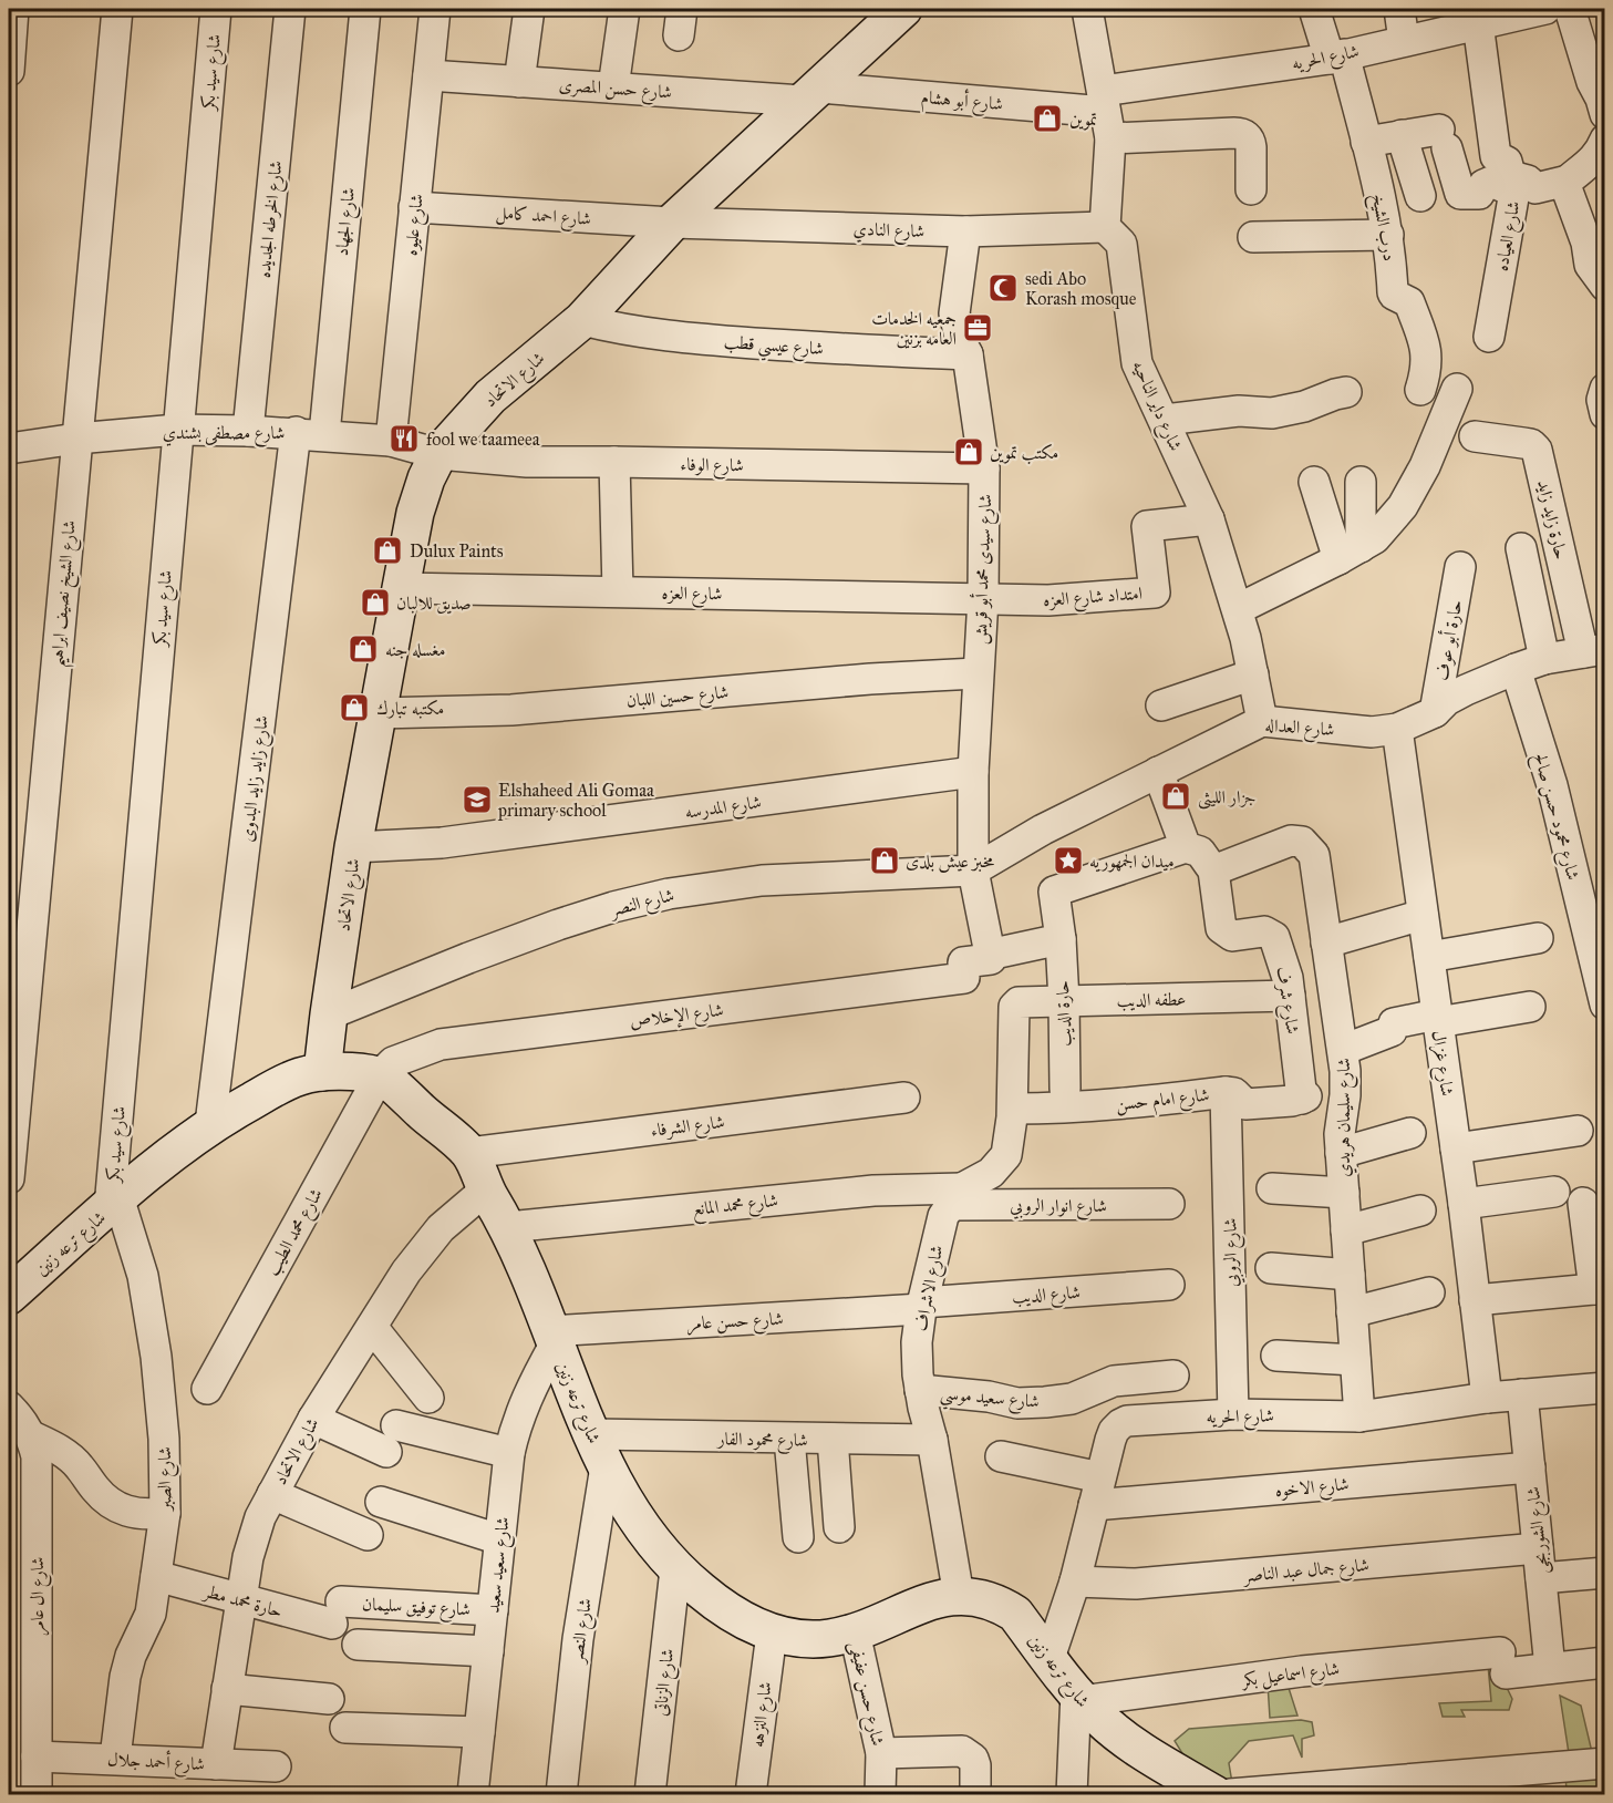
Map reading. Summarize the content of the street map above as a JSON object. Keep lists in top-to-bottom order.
{
  "streets": {
    "street": [
      "شارع الحريه",
      "شارع سيد بكر",
      "شارع حسن المصرى",
      "شارع أبو هشام",
      "شارع احمد كامل",
      "شارع الخرطه الجديده",
      "شارع الجهاد",
      "شارع عليوه",
      "درب الشيخ",
      "شارع النادي",
      "شارع العياده",
      "شارع عيسي قطب",
      "شارع الاتحاد",
      "شارع داير الناحيه",
      "شارع مصطفى بشندي",
      "شارع الوفاء",
      "حارة زايد زايد",
      "شارع سيدى محمد أبو قريش",
      "شارع العزه",
      "شارع الشيخ نصيف ابراهيم",
      "امتداد شارع العزه",
      "حارة أبو عوف",
      "شارع حسين اللبان",
      "شارع العداله",
      "شارع زايد زايد البدوى",
      "شارع المدرسه",
      "شارع محمود حسن صالح",
      "شارع النصر",
      "عطفه الديب",
      "شارع شرف",
      "حارة الديب",
      "شارع الإخلاص",
      "شارع غزال",
      "شارع امام حسن",
      "شارع سليمان هريدي",
      "شارع الشرفاء",
      "شارع محمد المانع",
      "شارع انوار الروبي",
      "شارع محمد الطيب",
      "شارع ترعه زنين",
      "شارع الروبي",
      "شارع الاشراف",
      "شارع الديب",
      "شارع حسن عامر",
      "شارع سعيد موسي",
      "شارع محمود الفار",
      "شارع الصبر",
      "شارع الاخوه",
      "شارع الشوربجى",
      "شارع سعيد سعيد",
      "شارع جمال عبد الناصر",
      "شارع ال عامر",
      "حارة محمد مطر",
      "شارع توفيق سليمان",
      "شارع اسماعيل بكر",
      "شارع الزناتى",
      "شارع حسن عفيفى",
      "شارع النزهه",
      "شارع أحمد جلال"
    ]
  },
  "crossings": [
    ["شارع الحريه", "شارع أبو هشام"],
    ["شارع الحريه", "درب الشيخ"],
    ["شارع الحريه", "شارع العياده"],
    ["شارع الحريه", "شارع غزال"],
    ["شارع الحريه", "شارع سليمان هريدي"],
    ["شارع الحريه", "شارع ترعه زنين"],
    ["شارع الحريه", "شارع الروبي"],
    ["شارع الحريه", "شارع الاخوه"],
    ["شارع الحريه", "شارع الشوربجى"],
    ["شارع الحريه", "شارع جمال عبد الناصر"],
    ["شارع سيد بكر", "شارع مصطفى بشندي"],
    ["شارع سيد بكر", "شارع ترعه زنين"],
    ["شارع سيد بكر", "شارع الصبر"],
    ["شارع حسن المصرى", "شارع أبو هشام"],
    ["شارع حسن المصرى", "شارع عليوه"],
    ["شارع حسن المصرى", "شارع الاتحاد"],
    ["شارع أبو هشام", "شارع الاتحاد"],
    ["شارع احمد كامل", "شارع عليوه"],
    ["شارع احمد كامل", "شارع النادي"],
    ["شارع احمد كامل", "شارع الاتحاد"],
    ["شارع الخرطه الجديده", "شارع مصطفى بشندي"],
    ["شارع الجهاد", "شارع مصطفى بشندي"],
    ["شارع الجهاد", "شارع زايد زايد البدوى"],
    ["شارع عليوه", "شارع مصطفى بشندي"],
    ["شارع النادي", "شارع الاتحاد"],
    ["شارع النادي", "شارع داير الناحيه"],
    ["شارع النادي", "شارع سيدى محمد أبو قريش"],
    ["شارع عيسي قطب", "شارع الاتحاد"],
    ["شارع عيسي قطب", "شارع سيدى محمد أبو قريش"],
    ["شارع الاتحاد", "شارع مصطفى بشندي"],
    ["شارع الاتحاد", "شارع الوفاء"],
    ["شارع الاتحاد", "شارع العزه"],
    ["شارع الاتحاد", "شارع حسين اللبان"],
    ["شارع الاتحاد", "شارع المدرسه"],
    ["شارع الاتحاد", "شارع النصر"],
    ["شارع الاتحاد", "شارع ترعه زنين"],
    ["شارع الاتحاد", "حارة محمد مطر"],
    ["شارع الاتحاد", "شارع أحمد جلال"],
    ["شارع داير الناحيه", "امتداد شارع العزه"],
    ["شارع داير الناحيه", "شارع العداله"],
    ["شارع مصطفى بشندي", "شارع الوفاء"],
    ["شارع مصطفى بشندي", "شارع الشيخ نصيف ابراهيم"],
    ["شارع مصطفى بشندي", "شارع زايد زايد البدوى"],
    ["شارع الوفاء", "شارع سيدى محمد أبو قريش"],
    ["حارة زايد زايد", "شارع العداله"],
    ["شارع سيدى محمد أبو قريش", "شارع العزه"],
    ["شارع سيدى محمد أبو قريش", "امتداد شارع العزه"],
    ["شارع سيدى محمد أبو قريش", "شارع حسين اللبان"],
    ["شارع سيدى محمد أبو قريش", "شارع العداله"],
    ["شارع سيدى محمد أبو قريش", "شارع المدرسه"],
    ["شارع سيدى محمد أبو قريش", "شارع النصر"],
    ["شارع العزه", "امتداد شارع العزه"],
    ["حارة أبو عوف", "شارع العداله"],
    ["شارع العداله", "شارع محمود حسن صالح"],
    ["شارع العداله", "شارع النصر"],
    ["شارع العداله", "شارع غزال"],
    ["شارع زايد زايد البدوى", "شارع ترعه زنين"],
    ["شارع النصر", "شارع ترعه زنين"],
    ["شارع النصر", "شارع محمود الفار"],
    ["عطفه الديب", "شارع شرف"],
    ["عطفه الديب", "حارة الديب"],
    ["عطفه الديب", "شارع امام حسن"],
    ["شارع شرف", "شارع امام حسن"],
    ["شارع شرف", "شارع سليمان هريدي"],
    ["شارع الإخلاص", "شارع محمد الطيب"],
    ["شارع الإخلاص", "شارع ترعه زنين"],
    ["شارع امام حسن", "شارع الروبي"],
    ["شارع الشرفاء", "شارع ترعه زنين"],
    ["شارع محمد المانع", "شارع انوار الروبي"],
    ["شارع محمد المانع", "شارع ترعه زنين"],
    ["شارع محمد المانع", "شارع الاشراف"],
    ["شارع انوار الروبي", "شارع الاشراف"],
    ["شارع محمد الطيب", "شارع ترعه زنين"],
    ["شارع ترعه زنين", "شارع الاشراف"],
    ["شارع ترعه زنين", "شارع حسن عامر"],
    ["شارع ترعه زنين", "شارع محمود الفار"],
    ["شارع ترعه زنين", "شارع الصبر"],
    ["شارع ترعه زنين", "شارع سعيد سعيد"],
    ["شارع ترعه زنين", "شارع اسماعيل بكر"],
    ["شارع ترعه زنين", "شارع الزناتى"],
    ["شارع ترعه زنين", "شارع حسن عفيفى"],
    ["شارع ترعه زنين", "شارع النزهه"],
    ["شارع الاشراف", "شارع الديب"],
    ["شارع الاشراف", "شارع حسن عامر"],
    ["شارع الاشراف", "شارع سعيد موسي"],
    ["شارع الاشراف", "شارع محمود الفار"],
    ["شارع الديب", "شارع حسن عامر"],
    ["شارع حسن عامر", "شارع سعيد سعيد"],
    ["شارع الصبر", "حارة محمد مطر"],
    ["شارع الصبر", "شارع أحمد جلال"],
    ["شارع الاخوه", "شارع الشوربجى"],
    ["شارع الشوربجى", "شارع جمال عبد الناصر"],
    ["شارع الشوربجى", "شارع اسماعيل بكر"],
    ["شارع سعيد سعيد", "شارع توفيق سليمان"],
    ["شارع ال عامر", "شارع أحمد جلال"],
    ["حارة محمد مطر", "شارع توفيق سليمان"]
  ],
  "places": {
    "shop": [
      "تموين",
      "مكتب تموين",
      "Dulux Paints",
      "صديق للالبان",
      "مغسله جنه",
      "مكتبه تبارك",
      "جزار الليثى",
      "مخبز عيش بلدى"
    ],
    "mosque": ["sedi Abo Korash mosque"],
    "office": ["جمعيه الخدمات العامه بزنين"],
    "restaurant": ["fool we taameea"],
    "school or university": ["Elshaheed Ali Gomaa primary school"],
    "place": ["ميدان الجمهوريه"]
  }
}
